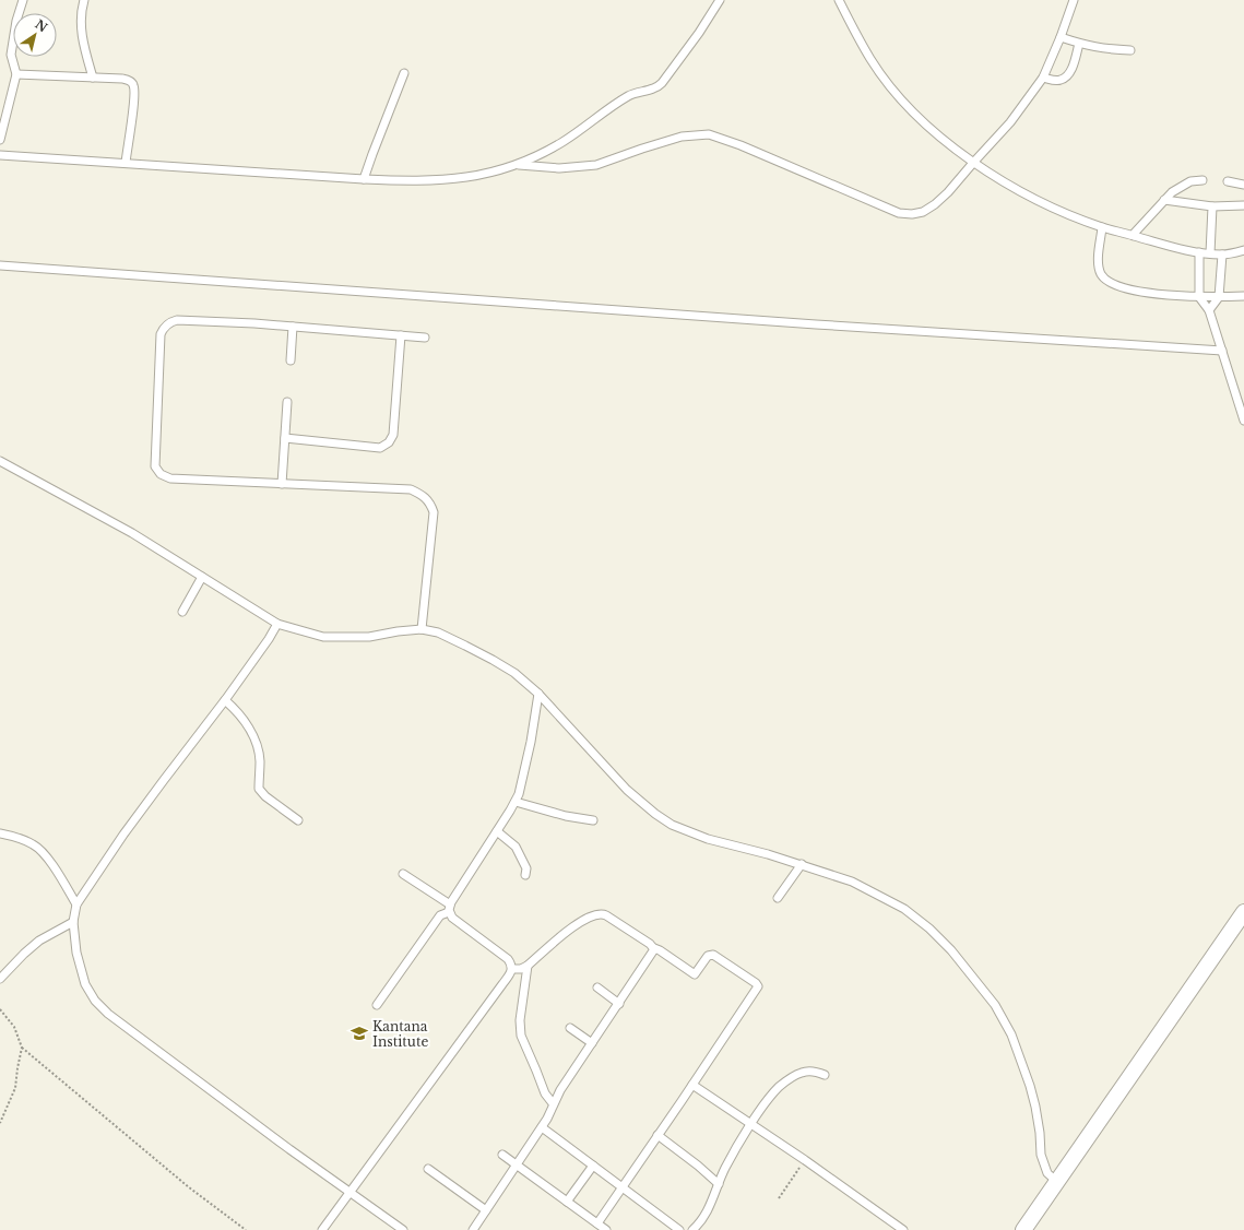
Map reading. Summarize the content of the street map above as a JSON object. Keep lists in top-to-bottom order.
{
  "places": {
    "school or university": ["Kantana Institute"]
  },
  "north": "top right"
}
